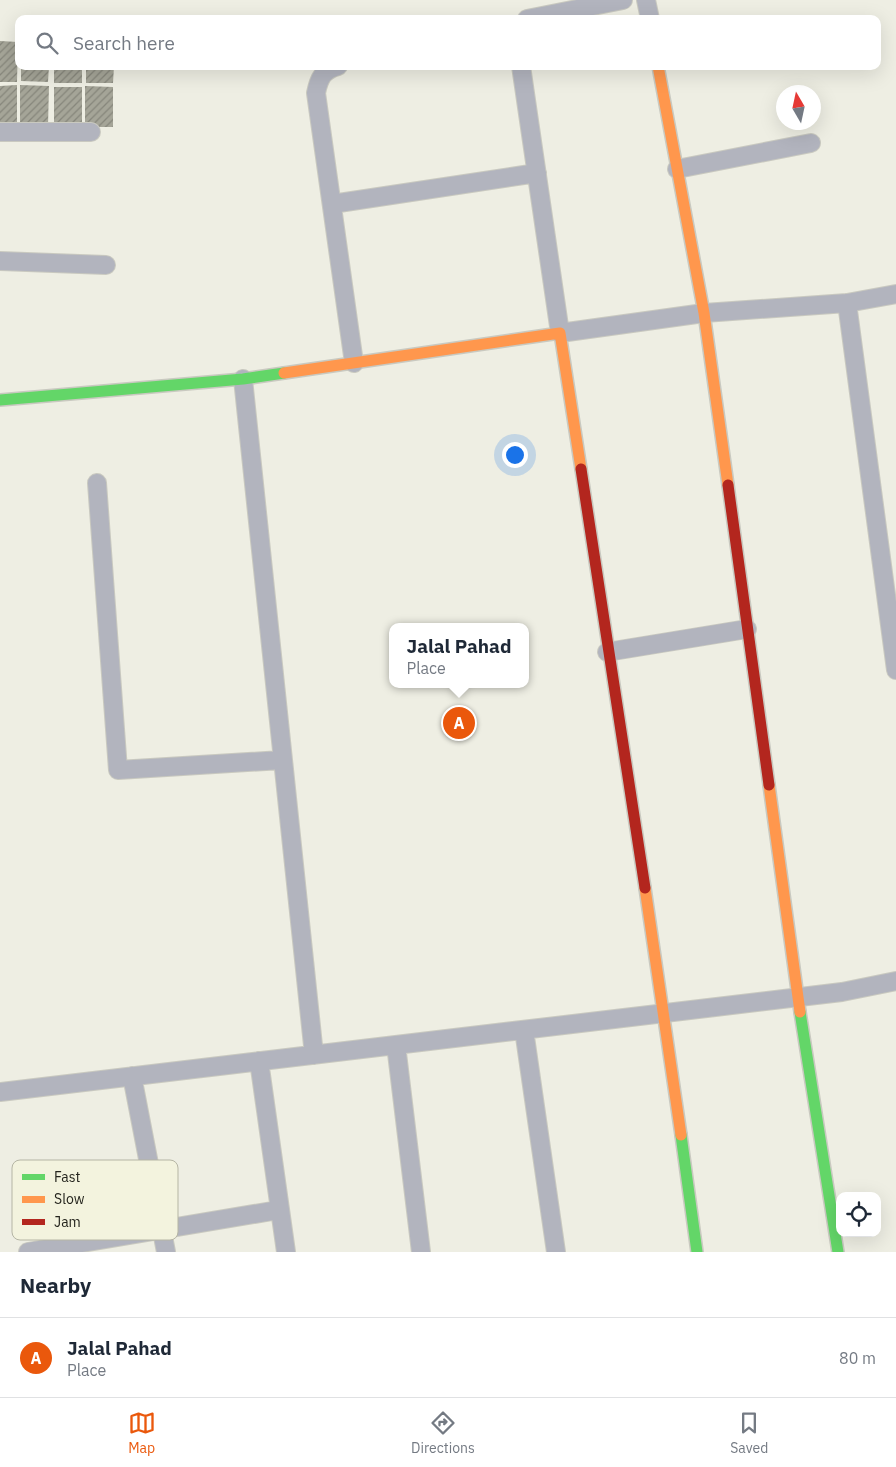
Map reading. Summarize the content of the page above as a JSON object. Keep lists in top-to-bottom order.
{
  "legend": ["Fast", "Slow", "Jam"],
  "north": "top",
  "page": {
    "search": "Search here",
    "popup": ["Jalal Pahad", "Place"],
    "pins": "A",
    "heading": "Nearby",
    "list": [
      {
        "mark": "A",
        "name": "Jalal Pahad",
        "note": "Place",
        "value": "80 m"
      }
    ],
    "nav": ["Map", "Directions", "Saved"]
  }
}
